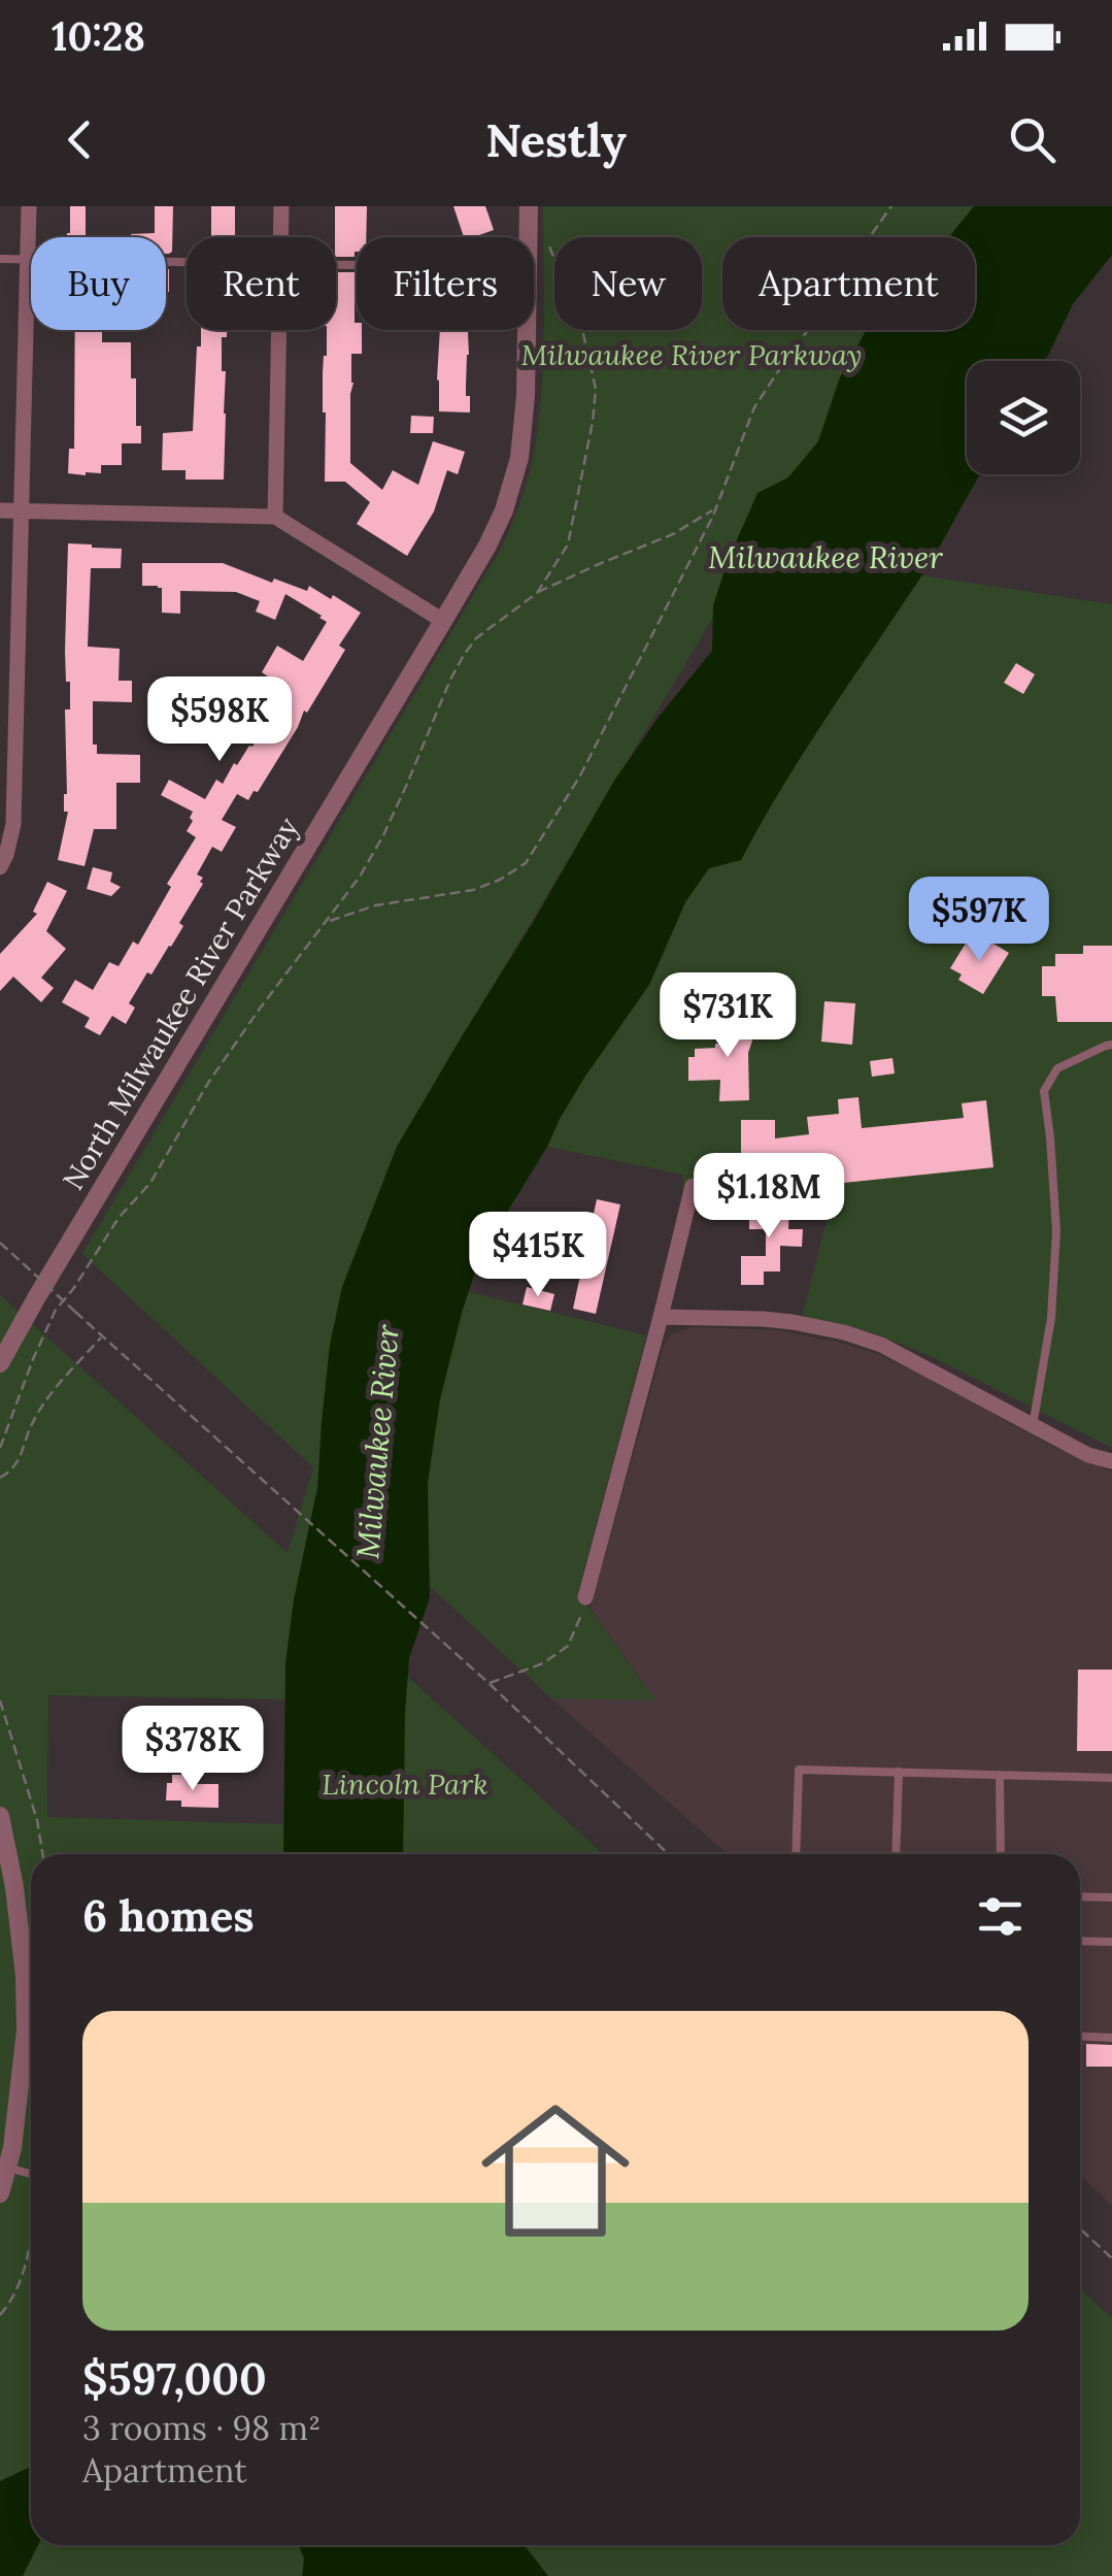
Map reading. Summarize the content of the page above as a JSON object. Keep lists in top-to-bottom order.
{
  "streets": {
    "street": ["North Milwaukee River Parkway"]
  },
  "water": ["Milwaukee River"],
  "parks": ["Milwaukee River Parkway", "Lincoln Park"],
  "page": {
    "status": "10:28",
    "header": "Nestly",
    "chip": [
      "Buy",
      "Rent",
      "Filters",
      "New",
      "Apartment"
    ],
    "price": [
      "$598K",
      "$597K",
      "$731K",
      "$1.18M",
      "$415K",
      "$378K"
    ],
    "heading": "6 homes",
    "list": [
      {
        "name": "$597,000",
        "note": "3 rooms · 98 m² · Apartment"
      }
    ]
  }
}
